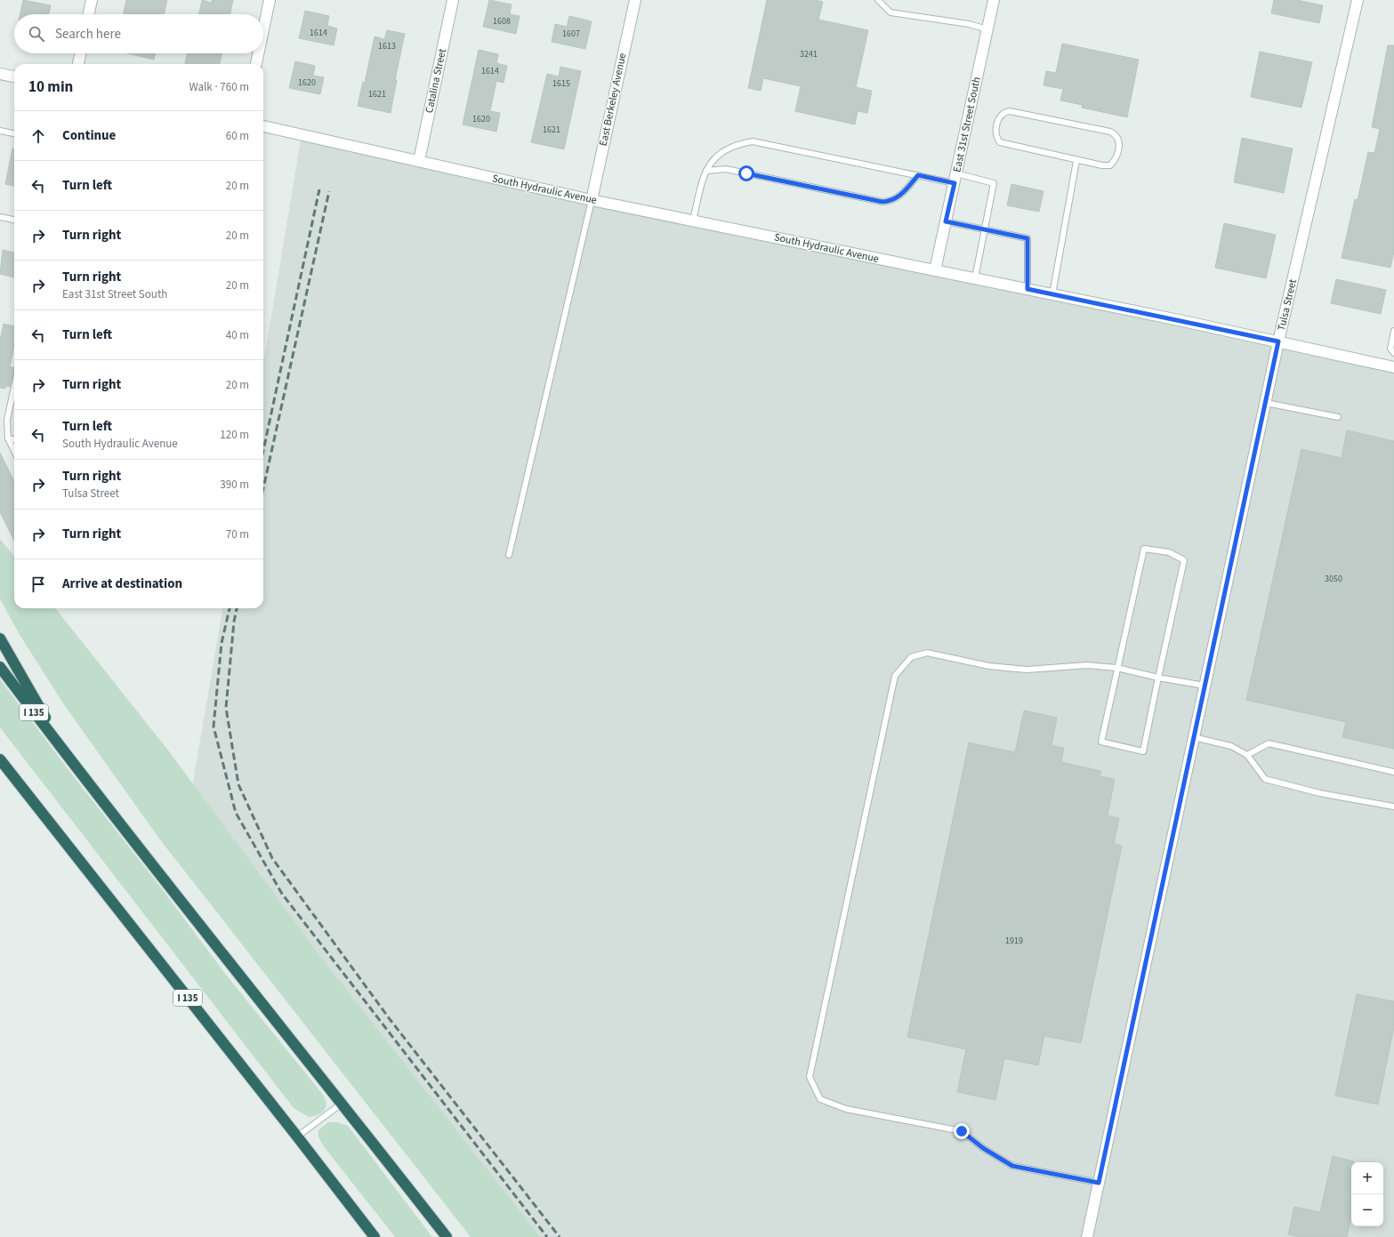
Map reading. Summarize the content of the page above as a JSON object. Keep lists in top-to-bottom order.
{
  "streets": {
    "highway": ["I 135"],
    "street": [
      "Catalina Street",
      "East Berkeley Avenue",
      "East 31st Street South",
      "South Hydraulic Avenue",
      "Tulsa Street"
    ]
  },
  "crossings": [
    ["Catalina Street", "South Hydraulic Avenue"],
    ["East Berkeley Avenue", "South Hydraulic Avenue"],
    ["East 31st Street South", "South Hydraulic Avenue"],
    ["South Hydraulic Avenue", "Tulsa Street"]
  ],
  "house_numbers": [
    "1608",
    "1614",
    "1607",
    "1613",
    "3241",
    "1614",
    "1620",
    "1615",
    "1621",
    "1620",
    "1621",
    "3050",
    "1919"
  ],
  "page": {
    "search": "Search here",
    "heading": ["10 min", "Walk · 760 m"],
    "list": [
      ["Continue", "60 m"],
      ["Turn left", "20 m"],
      ["Turn right", "20 m"],
      ["Turn right", "East 31st Street South", "20 m"],
      ["Turn left", "40 m"],
      ["Turn right", "20 m"],
      ["Turn left", "South Hydraulic Avenue", "120 m"],
      ["Turn right", "Tulsa Street", "390 m"],
      ["Turn right", "70 m"],
      "Arrive at destination"
    ],
    "map_buttons": ["+", "−"]
  }
}
